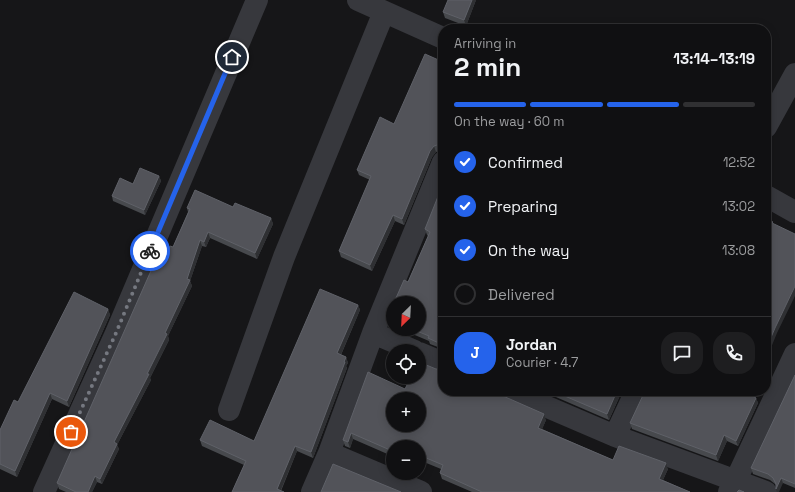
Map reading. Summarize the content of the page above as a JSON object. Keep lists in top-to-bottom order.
{
  "north": "bottom left",
  "page": {
    "heading": ["2 min", "Arriving in", "13:14–13:19"],
    "panel": ["Jordan", "Courier · 4.7"],
    "bar": "On the way · 60 m",
    "list": [
      ["Confirmed", "12:52"],
      ["Preparing", "13:02"],
      ["On the way", "13:08"],
      "Delivered"
    ],
    "map_buttons": ["+", "−"],
    "round": "J"
  }
}
